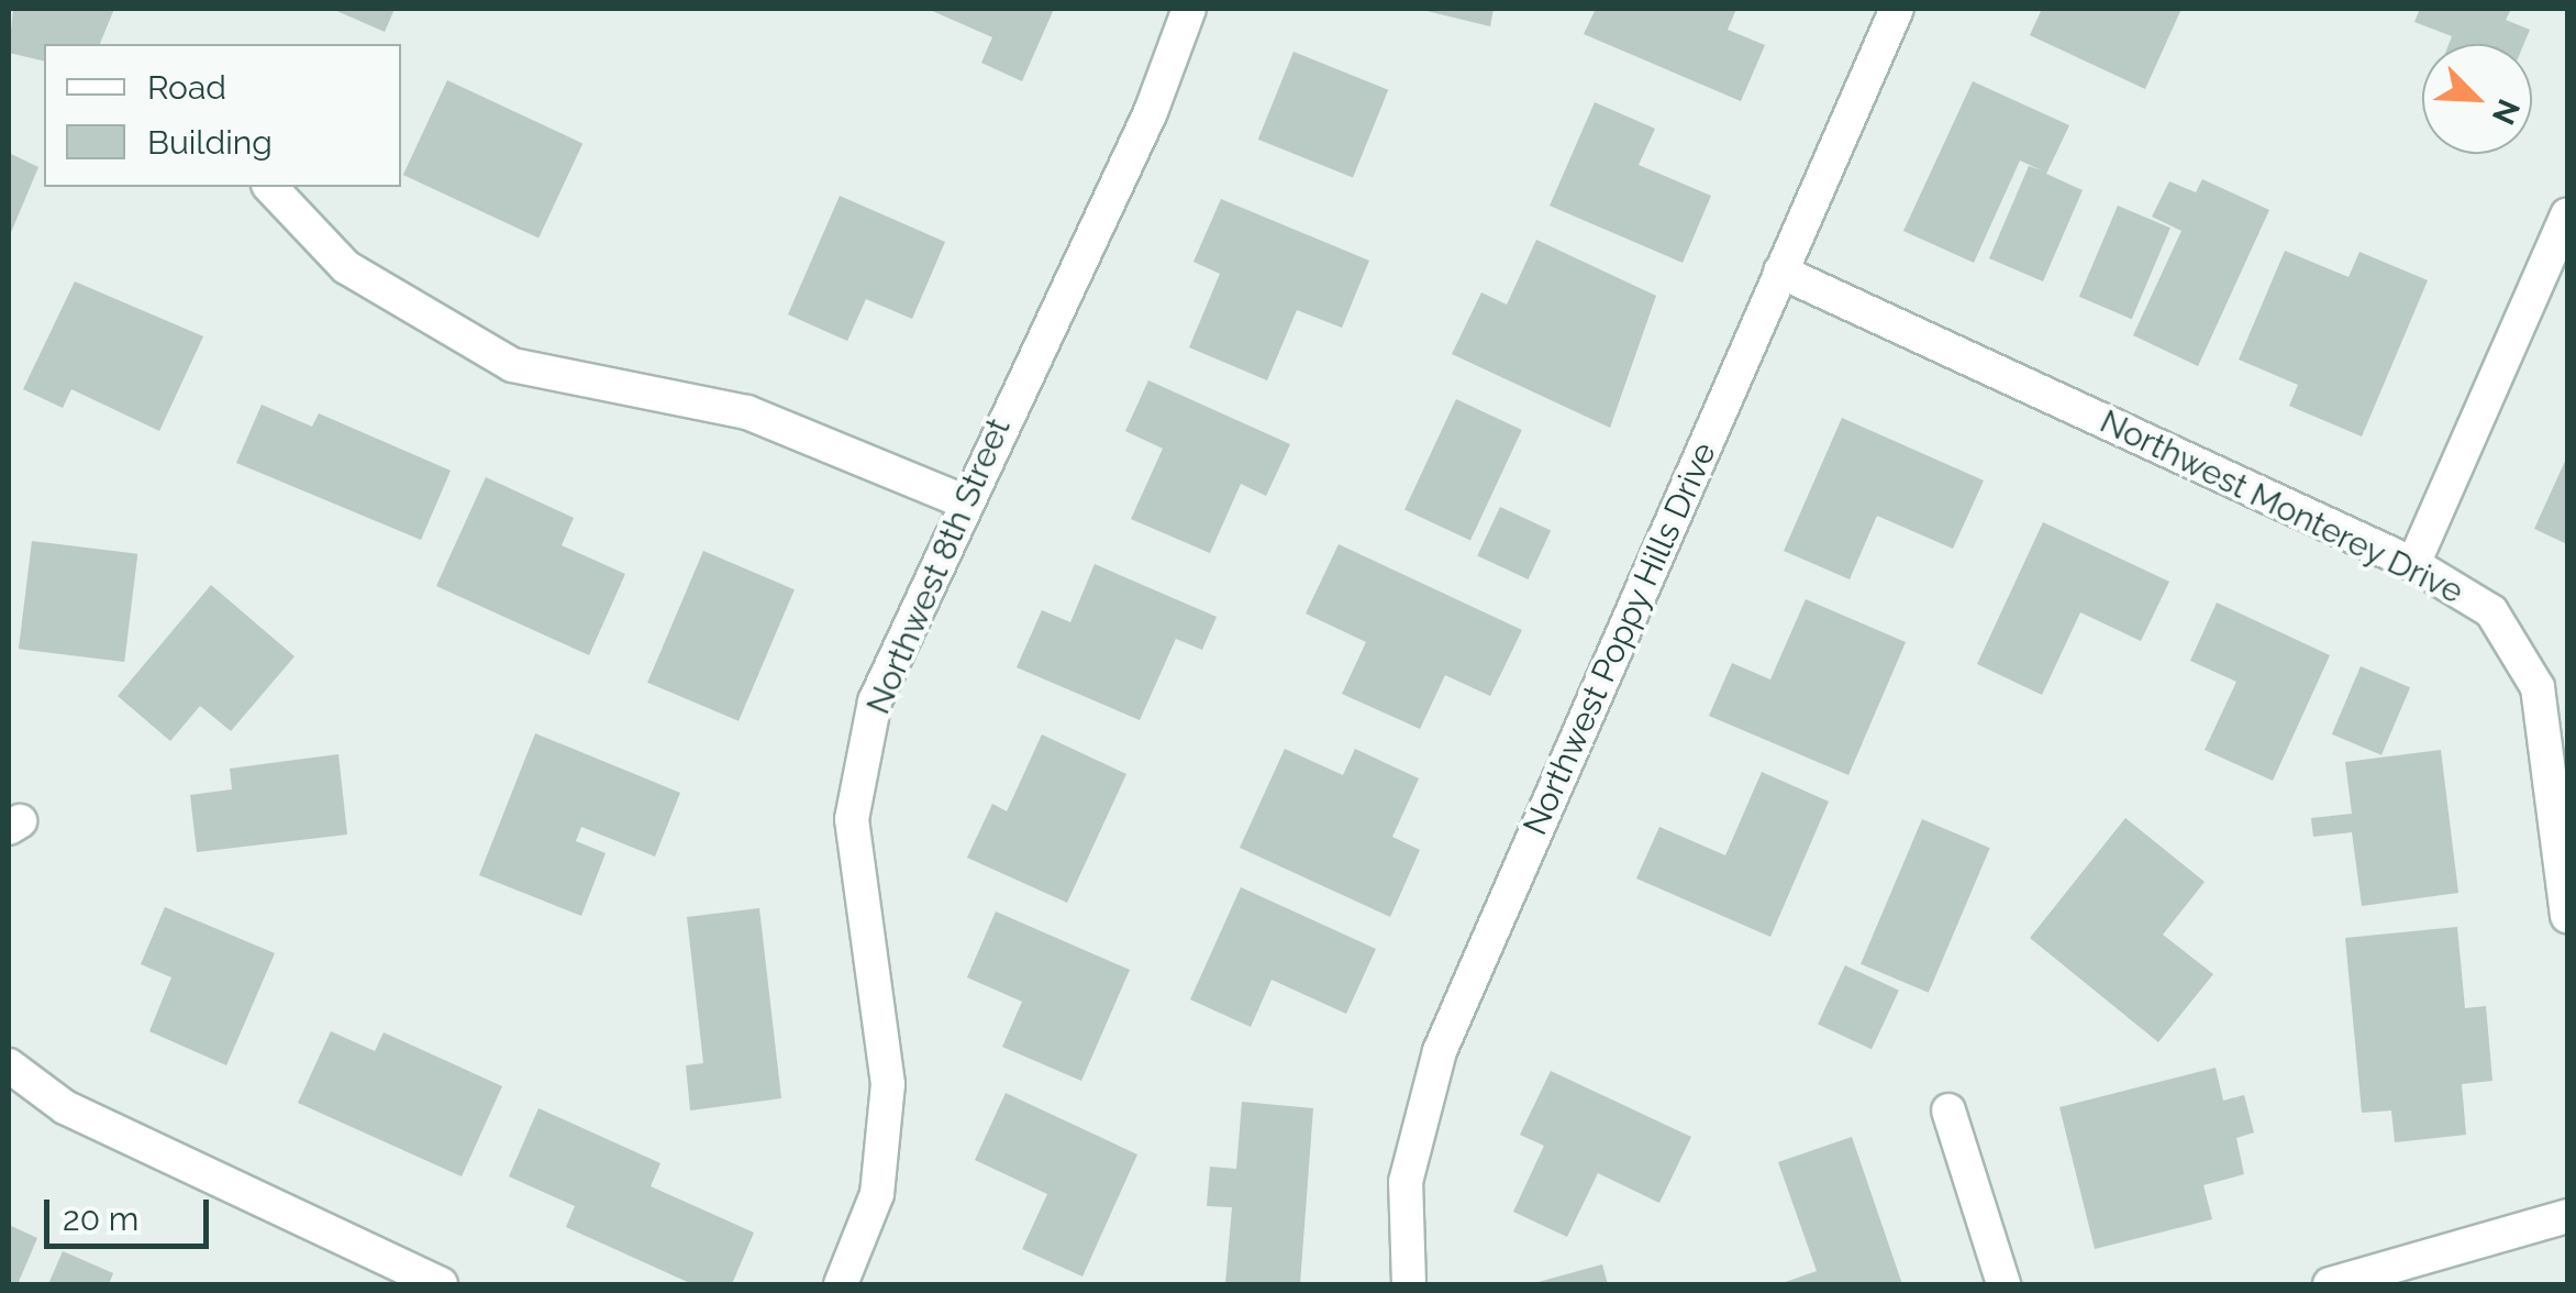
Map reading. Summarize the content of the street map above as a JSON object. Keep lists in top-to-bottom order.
{
  "streets": {
    "street": ["Northwest Monterey Drive", "Northwest 8th Street", "Northwest Poppy Hills Drive"]
  },
  "crossings": [
    ["Northwest Monterey Drive", "Northwest Poppy Hills Drive"]
  ],
  "legend": ["Road", "Building"],
  "scale_bar": "20 m",
  "north": "bottom right"
}
